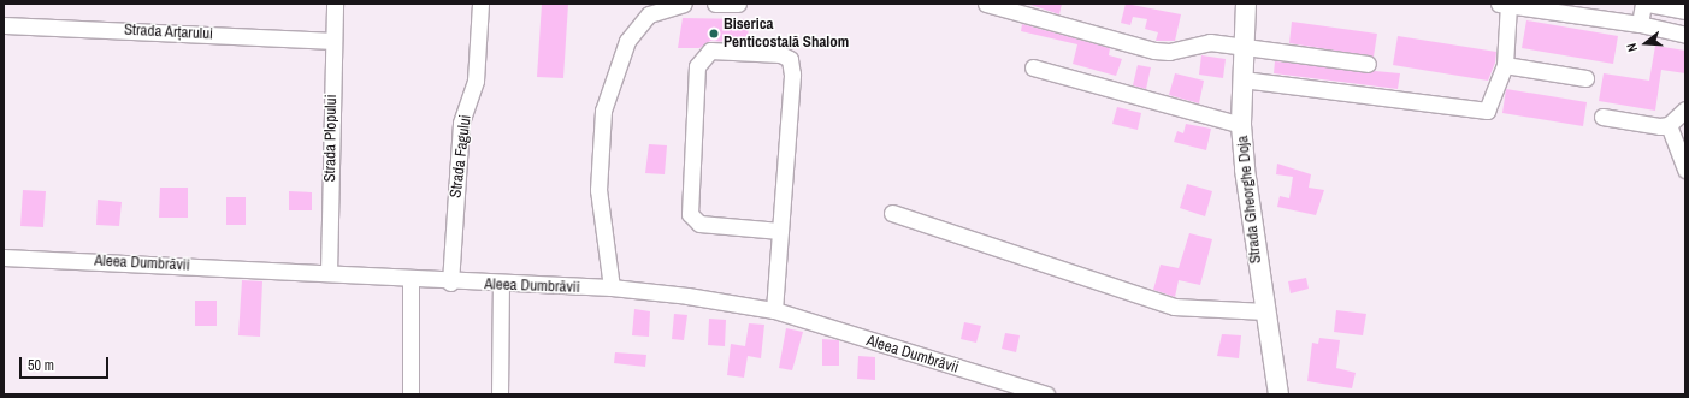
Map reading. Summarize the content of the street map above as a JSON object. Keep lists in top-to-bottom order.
{
  "streets": {
    "main road": ["Strada Gheorghe Doja"],
    "street": [
      "Strada Arțarului",
      "Strada Plopului",
      "Strada Fagului",
      "Aleea Dumbrăvii"
    ]
  },
  "crossings": [
    ["Strada Arțarului", "Strada Plopului"],
    ["Strada Plopului", "Aleea Dumbrăvii"],
    ["Strada Fagului", "Aleea Dumbrăvii"]
  ],
  "places": ["Biserica Penticostală Shalom"],
  "scale_bar": "50 m",
  "north": "left"
}
